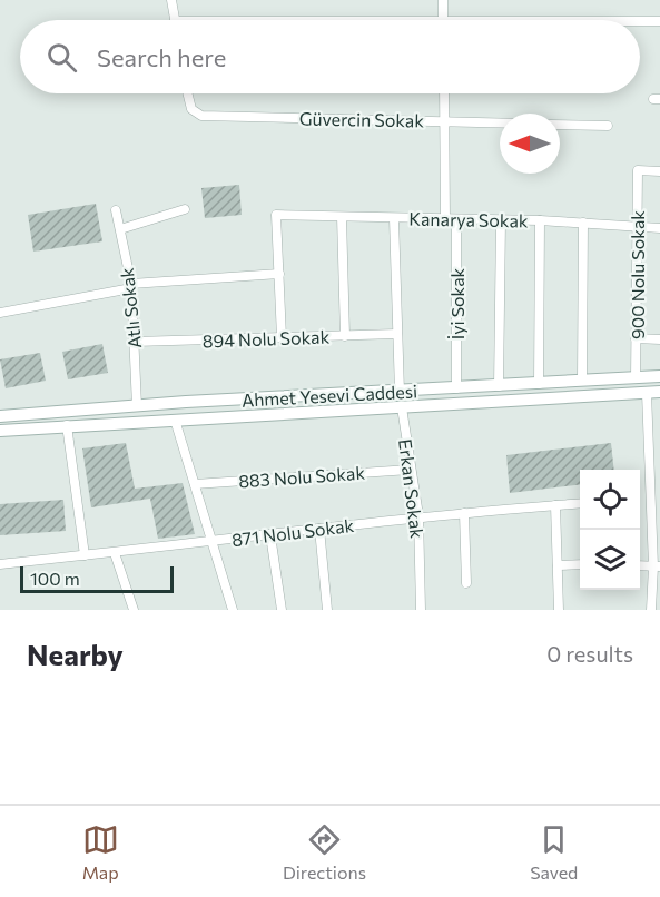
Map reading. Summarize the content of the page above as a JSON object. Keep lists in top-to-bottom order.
{
  "streets": {
    "main road": ["Ahmet Yesevi Caddesi"],
    "street": [
      "Güvercin Sokak",
      "Kanarya Sokak",
      "900 Nolu Sokak",
      "İyi Sokak",
      "Atlı Sokak",
      "894 Nolu Sokak",
      "883 Nolu Sokak",
      "Erkan Sokak",
      "871 Nolu Sokak"
    ]
  },
  "crossings": [
    ["Kanarya Sokak", "900 Nolu Sokak"],
    ["Kanarya Sokak", "İyi Sokak"],
    ["900 Nolu Sokak", "Ahmet Yesevi Caddesi"],
    ["İyi Sokak", "Ahmet Yesevi Caddesi"],
    ["Atlı Sokak", "894 Nolu Sokak"],
    ["Atlı Sokak", "Ahmet Yesevi Caddesi"],
    ["Ahmet Yesevi Caddesi", "Erkan Sokak"],
    ["883 Nolu Sokak", "Erkan Sokak"],
    ["Erkan Sokak", "871 Nolu Sokak"]
  ],
  "scale_bar": "100 m",
  "north": "left",
  "page": {
    "search": "Search here",
    "scale": "100 m",
    "heading": ["Nearby", "0 results"],
    "nav": ["Map", "Directions", "Saved"]
  }
}
